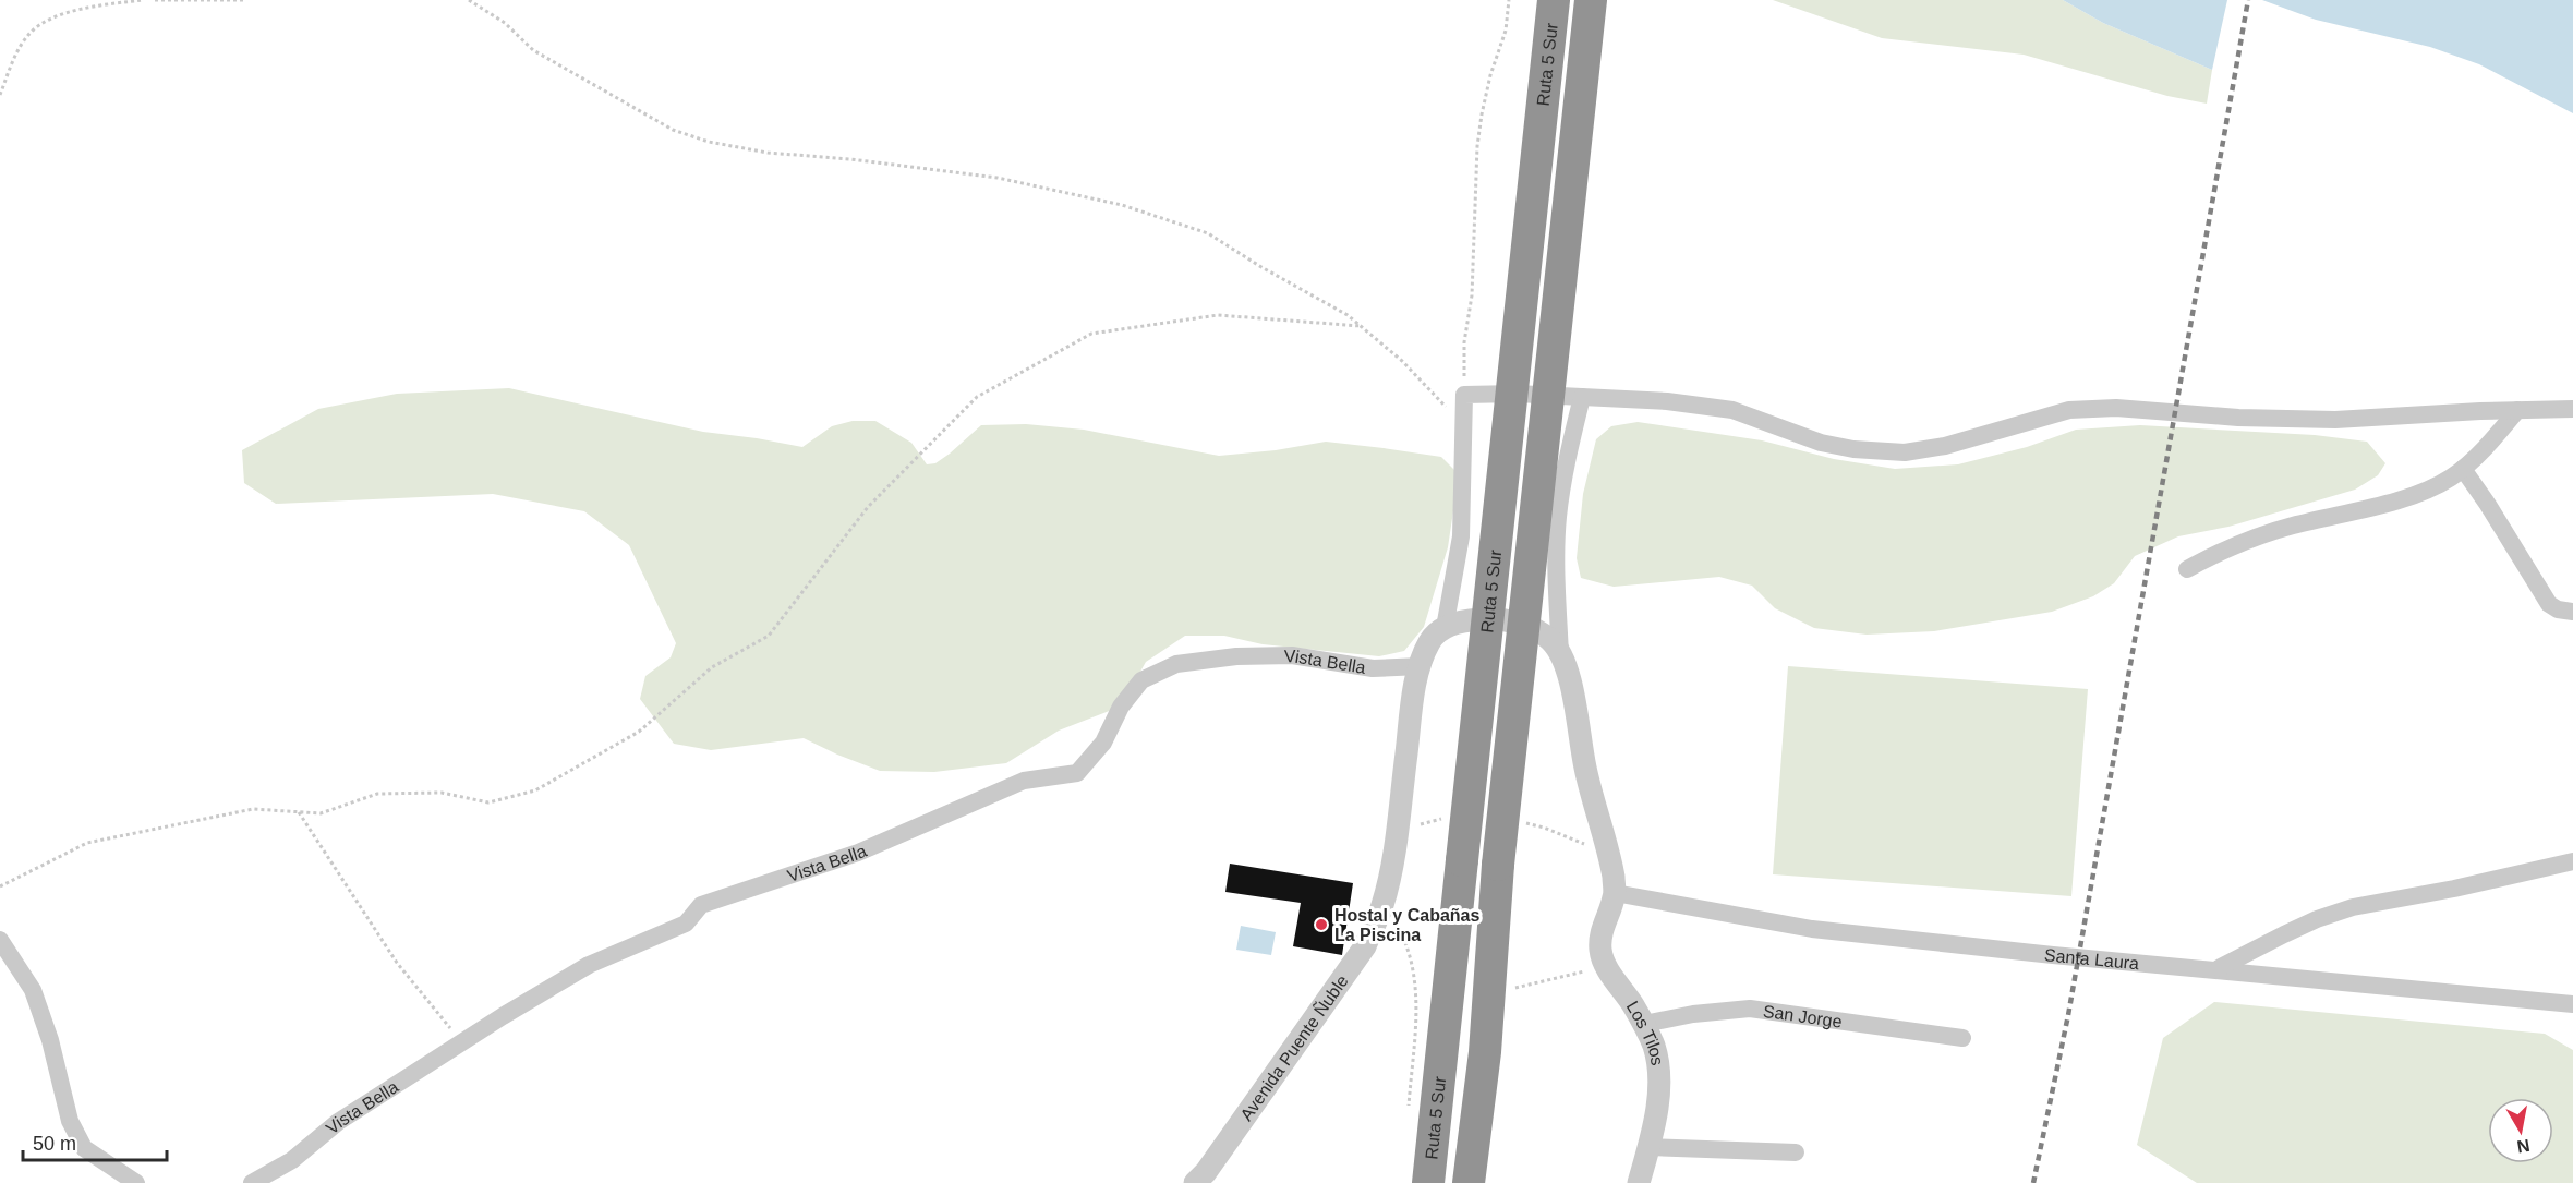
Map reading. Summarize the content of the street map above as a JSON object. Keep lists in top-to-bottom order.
{
  "streets": {
    "highway": ["Ruta 5 Sur"],
    "street": [
      "Vista Bella",
      "Santa Laura",
      "San Jorge",
      "Los Tilos",
      "Avenida Puente Ñuble"
    ]
  },
  "crossings": [
    ["Vista Bella", "Avenida Puente Ñuble"],
    ["Santa Laura", "Los Tilos"],
    ["San Jorge", "Los Tilos"]
  ],
  "places": ["Hostal y Cabañas La Piscina"],
  "scale_bar": "50 m",
  "north": "bottom"
}
